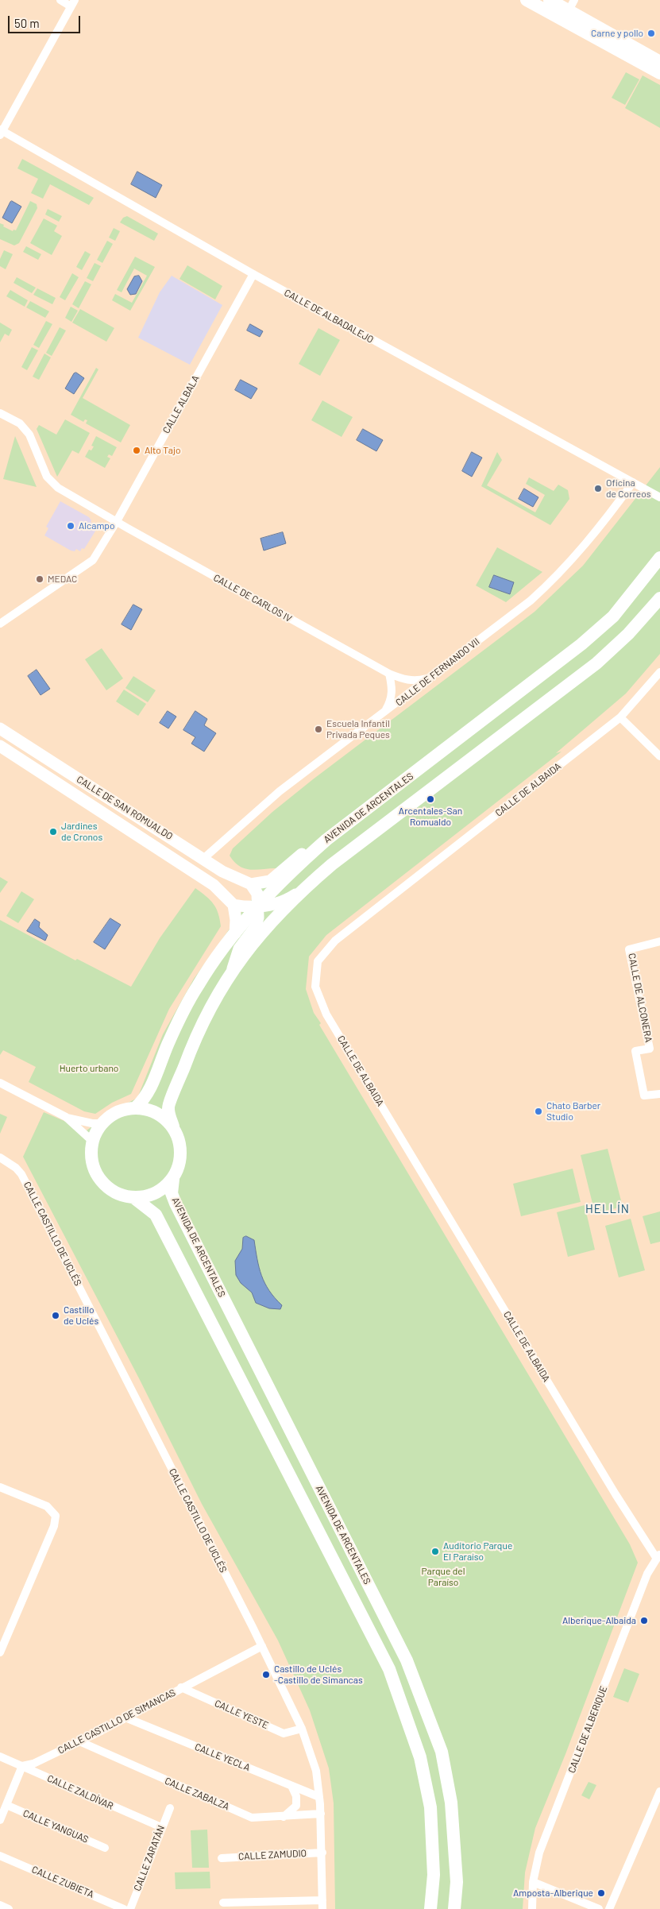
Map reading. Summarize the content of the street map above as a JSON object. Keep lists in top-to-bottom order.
{
  "streets": {
    "main road": ["CALLE DE SAN ROMUALDO", "AVENIDA DE ARCENTALES"],
    "street": [
      "CALLE DE ALBADALEJO",
      "CALLE ALBALA",
      "CALLE DE CARLOS IV",
      "CALLE DE FERNANDO VII",
      "CALLE DE ALBAIDA",
      "CALLE DE ALCONERA",
      "CALLE CASTILLO DE UCLÉS",
      "CALLE YESTE",
      "CALLE CASTILLO DE SIMANCAS",
      "CALLE DE ALBERIQUE",
      "CALLE YECLA",
      "CALLE ZALDÍVAR",
      "CALLE ZABALZA",
      "CALLE YANGUAS",
      "CALLE ZAMUDIO",
      "CALLE ZARATÁN",
      "CALLE ZUBIETA"
    ]
  },
  "crossings": [
    ["CALLE DE ALBADALEJO", "CALLE ALBALA"],
    ["CALLE DE ALBADALEJO", "CALLE DE FERNANDO VII"],
    ["CALLE ALBALA", "CALLE DE CARLOS IV"],
    ["CALLE DE CARLOS IV", "CALLE DE FERNANDO VII"],
    ["CALLE DE FERNANDO VII", "CALLE DE SAN ROMUALDO"],
    ["CALLE DE ALBAIDA", "CALLE DE ALBERIQUE"],
    ["CALLE CASTILLO DE UCLÉS", "CALLE YESTE"],
    ["CALLE CASTILLO DE UCLÉS", "CALLE CASTILLO DE SIMANCAS"],
    ["CALLE CASTILLO DE UCLÉS", "CALLE YECLA"],
    ["CALLE CASTILLO DE UCLÉS", "CALLE ZABALZA"],
    ["CALLE CASTILLO DE UCLÉS", "CALLE ZAMUDIO"],
    ["CALLE YESTE", "CALLE CASTILLO DE SIMANCAS"],
    ["CALLE CASTILLO DE SIMANCAS", "CALLE YECLA"],
    ["CALLE CASTILLO DE SIMANCAS", "CALLE ZALDÍVAR"],
    ["CALLE CASTILLO DE SIMANCAS", "CALLE ZABALZA"],
    ["CALLE ZALDÍVAR", "CALLE ZARATÁN"]
  ],
  "districts": ["HELLÍN"],
  "parks": ["Huerto urbano", "Parque del Paraíso"],
  "places": [
    "Carne y pollo",
    "Alto Tajo",
    "Oficina de Correos",
    "Alcampo",
    "MEDAC",
    "Escuela Infantil Privada Peques",
    "Arcentales-San Romualdo",
    "Jardines de Cronos",
    "Chato Barber Studio",
    "Castillo de Uclés",
    "Auditorio Parque El Paraíso",
    "Alberique-Albaida",
    "Castillo de Uclés -Castillo de Simancas",
    "Amposta-Alberique"
  ],
  "scale_bar": "50 m"
}
